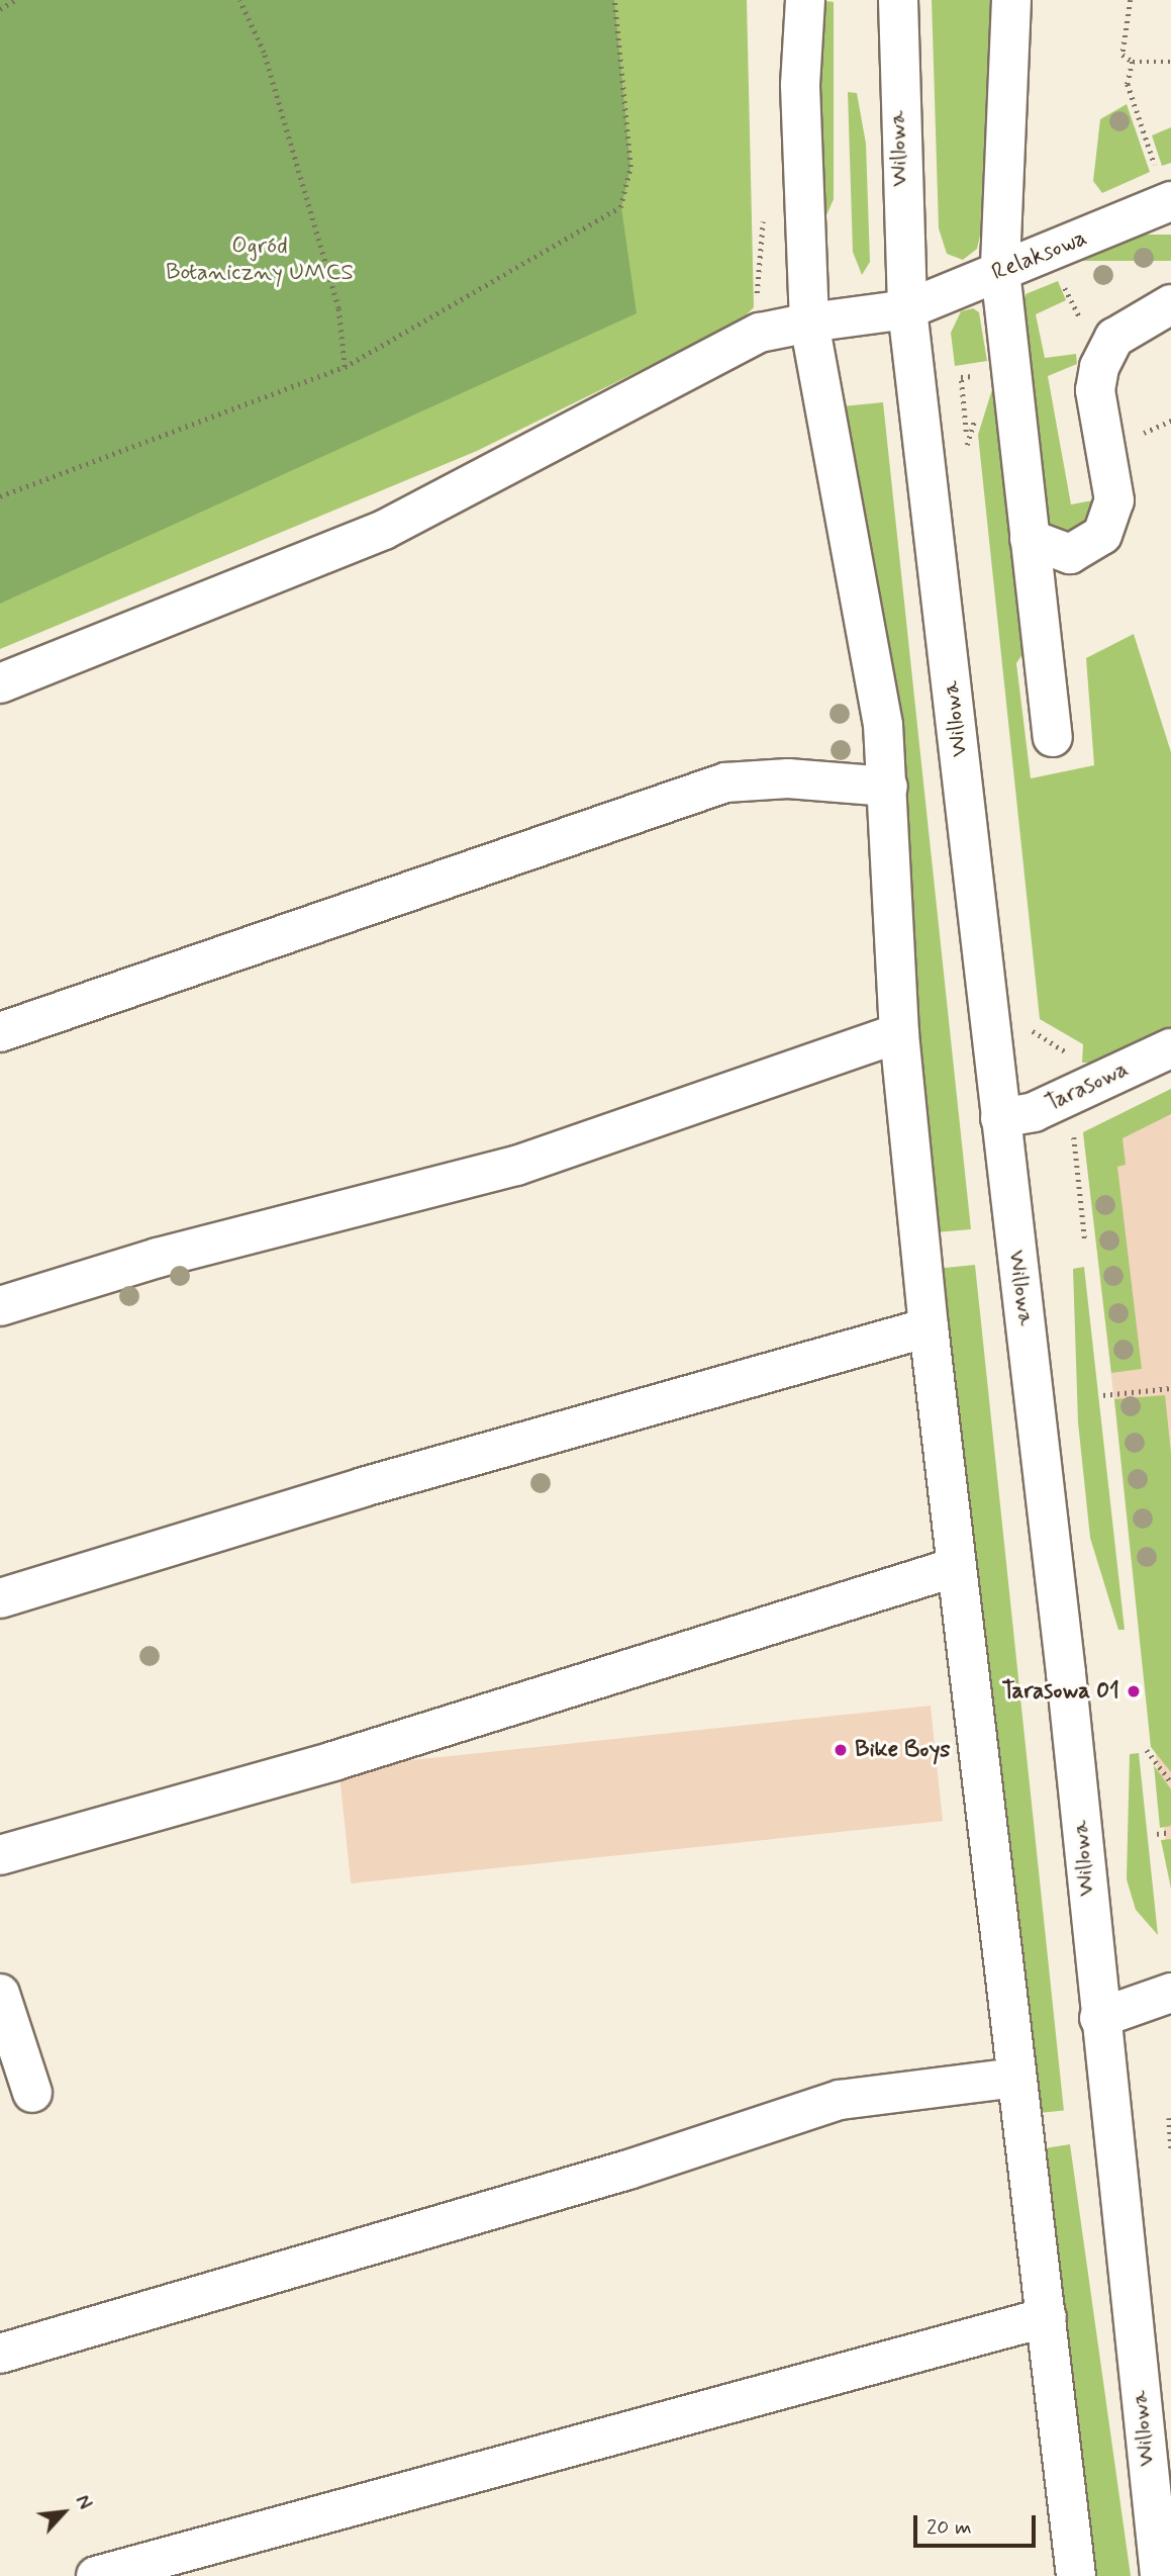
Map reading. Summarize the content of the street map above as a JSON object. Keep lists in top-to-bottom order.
{
  "streets": {
    "street": ["Willowa", "Relaksowa", "Tarasowa"]
  },
  "crossings": [
    ["Willowa", "Relaksowa"],
    ["Willowa", "Tarasowa"]
  ],
  "parks": ["Ogród Botaniczny UMCS"],
  "places": ["Tarasowa 01", "Bike Boys"],
  "scale_bar": "20 m",
  "north": "top right"
}
